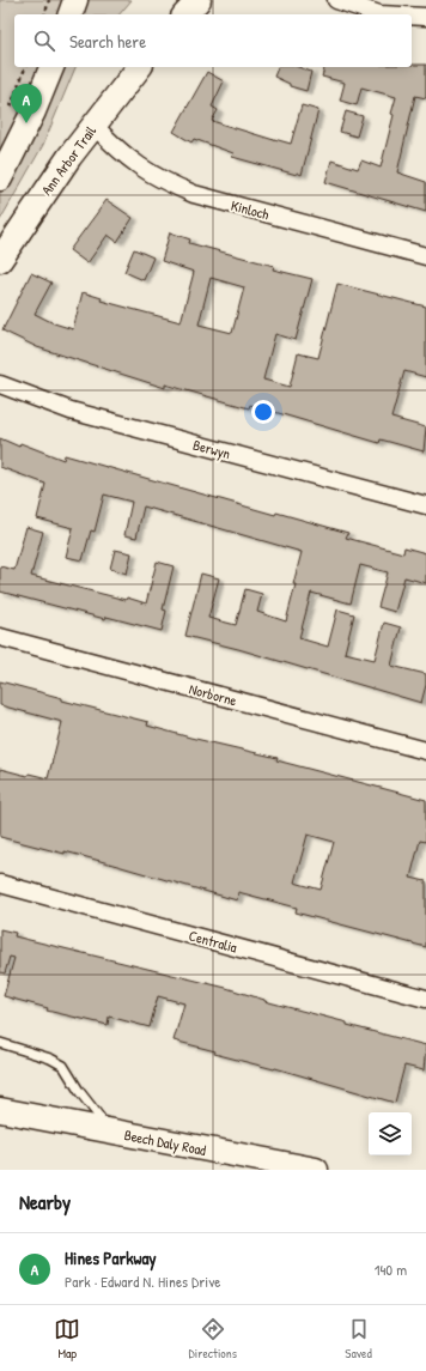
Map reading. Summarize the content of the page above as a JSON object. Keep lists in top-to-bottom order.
{
  "streets": {
    "street": [
      "Ann Arbor Trail",
      "Kinloch",
      "Berwyn",
      "Norborne",
      "Centralia",
      "Beech Daly Road"
    ]
  },
  "crossings": [
    ["Ann Arbor Trail", "Kinloch"]
  ],
  "page": {
    "search": "Search here",
    "pins": "A",
    "heading": "Nearby",
    "list": [
      {
        "mark": "A",
        "name": "Hines Parkway",
        "note": "Park · Edward N. Hines Drive",
        "value": "140 m"
      }
    ],
    "nav": ["Map", "Directions", "Saved"]
  }
}
